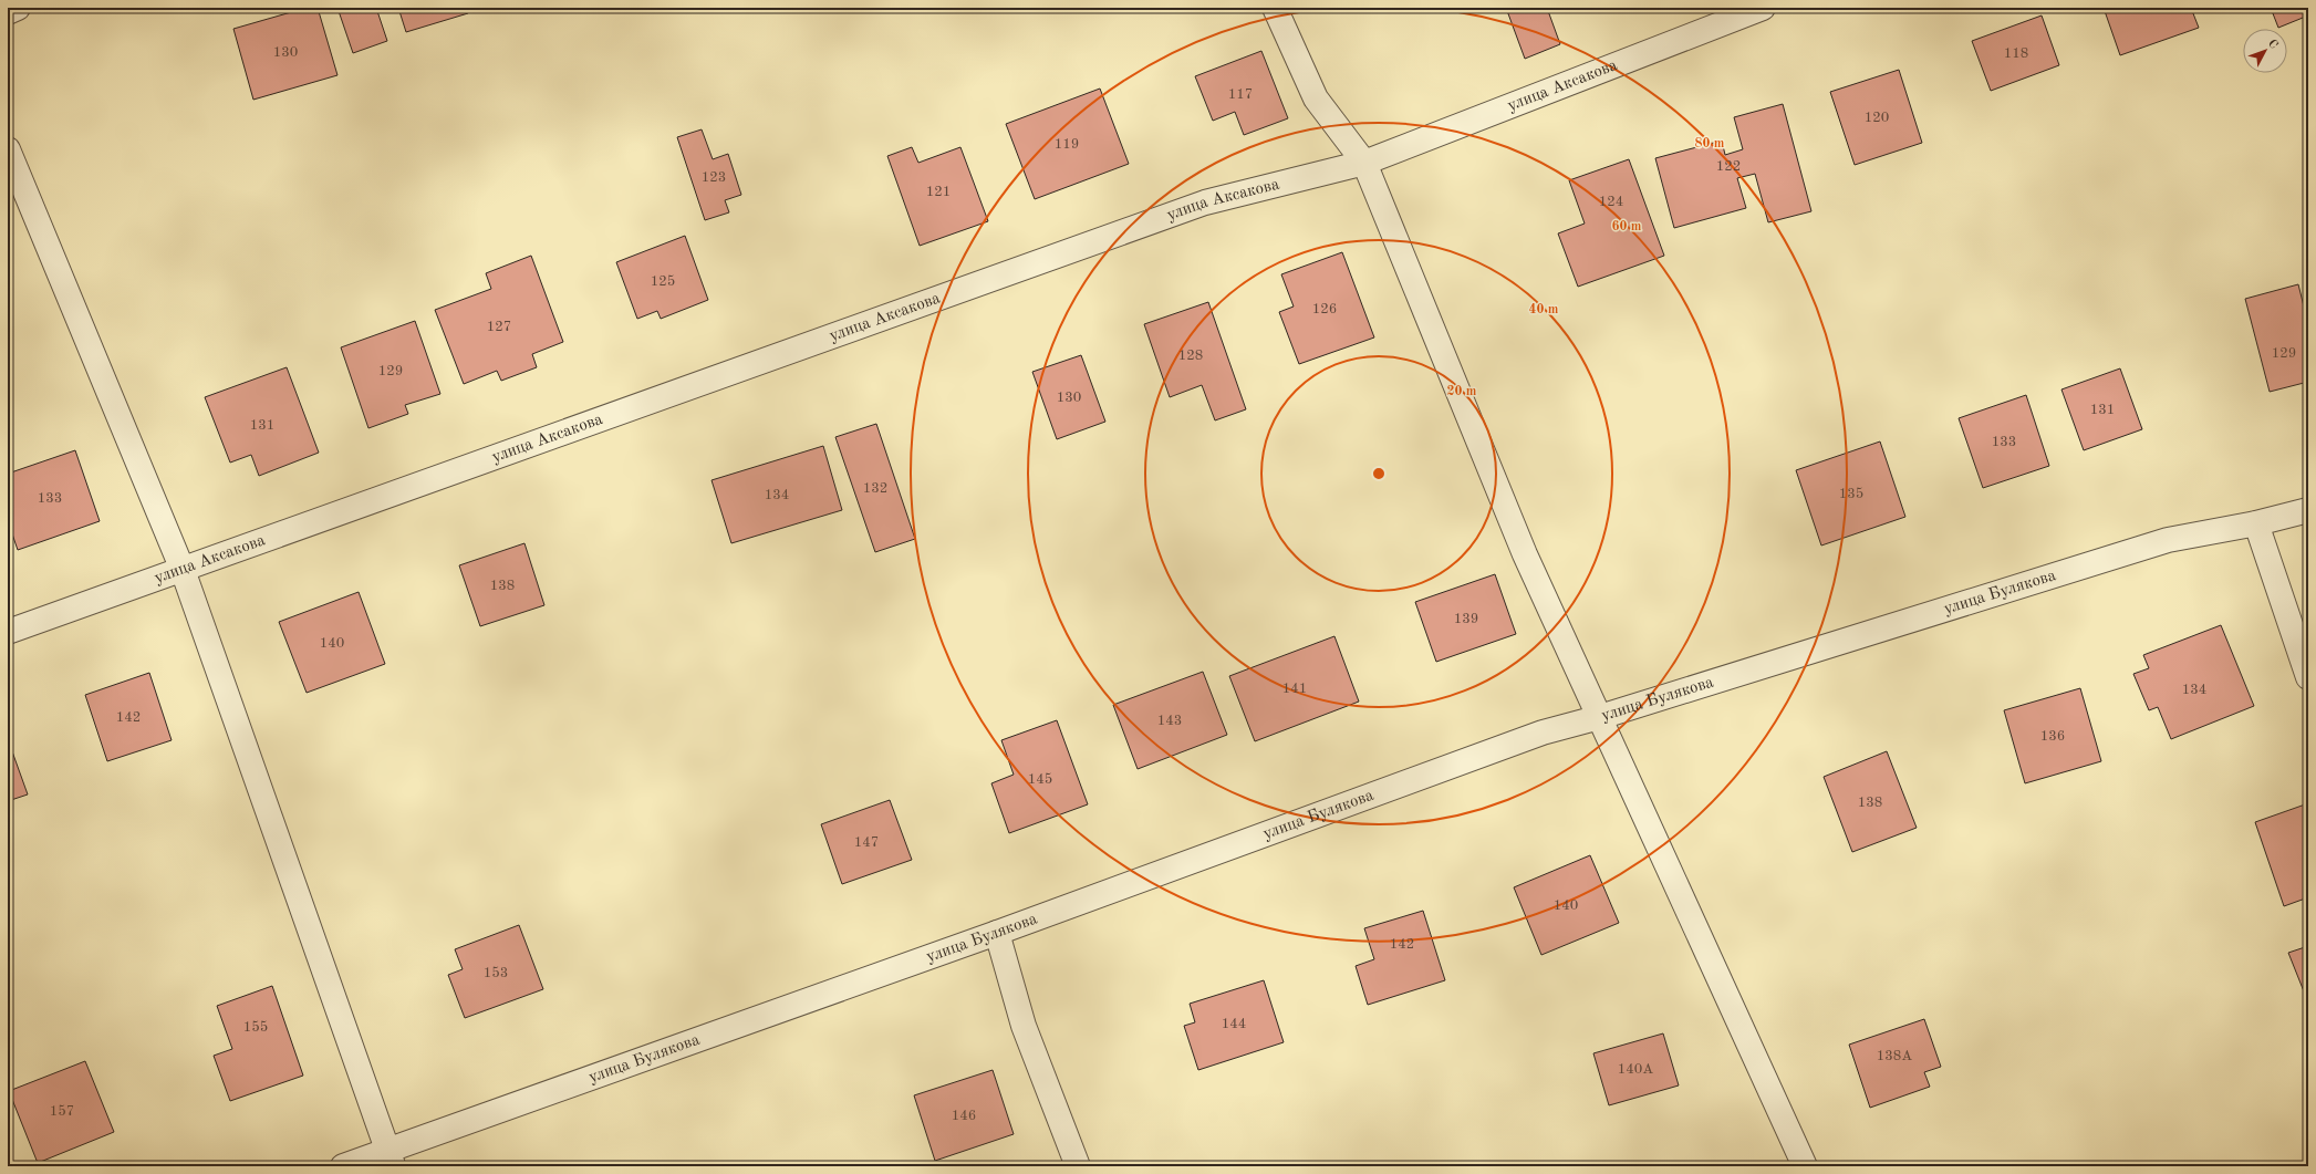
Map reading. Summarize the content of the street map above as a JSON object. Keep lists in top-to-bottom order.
{
  "streets": {
    "street": ["улица Аксакова", "улица Булякова"]
  },
  "house_numbers": [
    "130",
    "118",
    "117",
    "120",
    "119",
    "122",
    "123",
    "121",
    "124",
    "125",
    "126",
    "127",
    "129",
    "128",
    "129",
    "130",
    "131",
    "131",
    "133",
    "132",
    "135",
    "134",
    "133",
    "138",
    "139",
    "140",
    "141",
    "134",
    "142",
    "143",
    "136",
    "145",
    "138",
    "147",
    "140",
    "142",
    "153",
    "144",
    "155",
    "138А",
    "140А",
    "157",
    "146"
  ],
  "north": "top right",
  "rings": [
    "80 m",
    "60 m",
    "40 m",
    "20 m"
  ]
}
